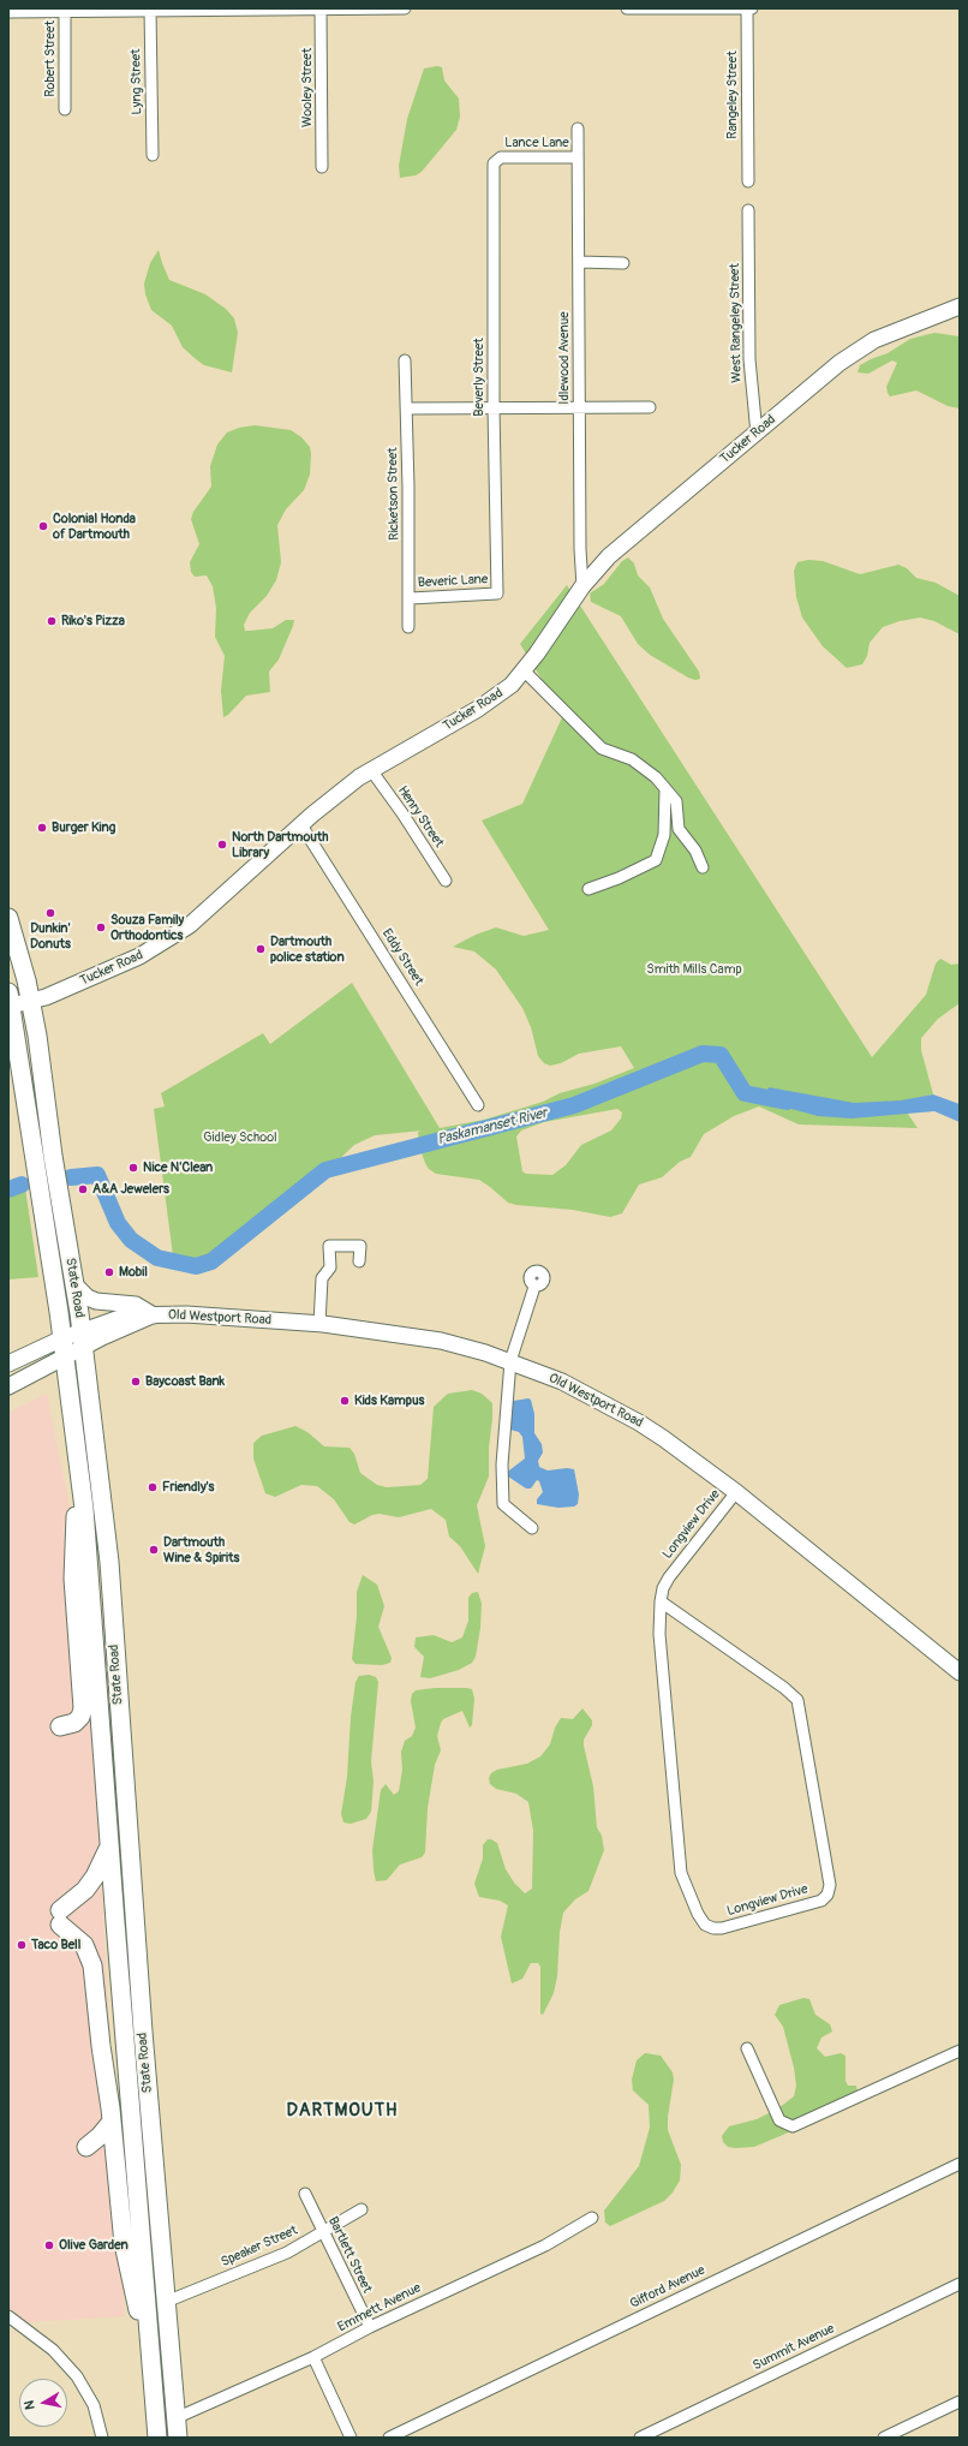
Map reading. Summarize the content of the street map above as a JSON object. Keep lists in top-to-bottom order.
{
  "streets": {
    "main road": ["Tucker Road", "State Road", "Old Westport Road"],
    "street": [
      "Robert Street",
      "Lyng Street",
      "Wooley Street",
      "Rangeley Street",
      "Lance Lane",
      "West Rangeley Street",
      "Idlewood Avenue",
      "Beverly Street",
      "Ricketson Street",
      "Beveric Lane",
      "Henry Street",
      "Eddy Street",
      "Longview Drive",
      "Speaker Street",
      "Bartlett Street",
      "Gifford Avenue",
      "Emmett Avenue",
      "Summit Avenue"
    ]
  },
  "crossings": [
    ["Lance Lane", "Idlewood Avenue"],
    ["Lance Lane", "Beverly Street"],
    ["West Rangeley Street", "Tucker Road"],
    ["Idlewood Avenue", "Tucker Road"],
    ["Beverly Street", "Beveric Lane"],
    ["Tucker Road", "Henry Street"],
    ["Tucker Road", "Eddy Street"],
    ["Tucker Road", "State Road"],
    ["Ricketson Street", "Beveric Lane"],
    ["State Road", "Old Westport Road"],
    ["State Road", "Speaker Street"],
    ["State Road", "Emmett Avenue"],
    ["Old Westport Road", "Longview Drive"],
    ["Speaker Street", "Bartlett Street"],
    ["Bartlett Street", "Emmett Avenue"]
  ],
  "districts": ["DARTMOUTH"],
  "water": ["Paskamanset River"],
  "parks": ["Smith Mills Camp", "Gidley School"],
  "places": [
    "Colonial Honda of Dartmouth",
    "Riko's Pizza",
    "Burger King",
    "North Dartmouth Library",
    "Dunkin' Donuts",
    "Souza Family Orthodontics",
    "Dartmouth police station",
    "Nice N'Clean",
    "A&A Jewelers",
    "Mobil",
    "Baycoast Bank",
    "Kids Kampus",
    "Friendly's",
    "Dartmouth Wine & Spirits",
    "Taco Bell",
    "Olive Garden"
  ],
  "north": "left"
}
